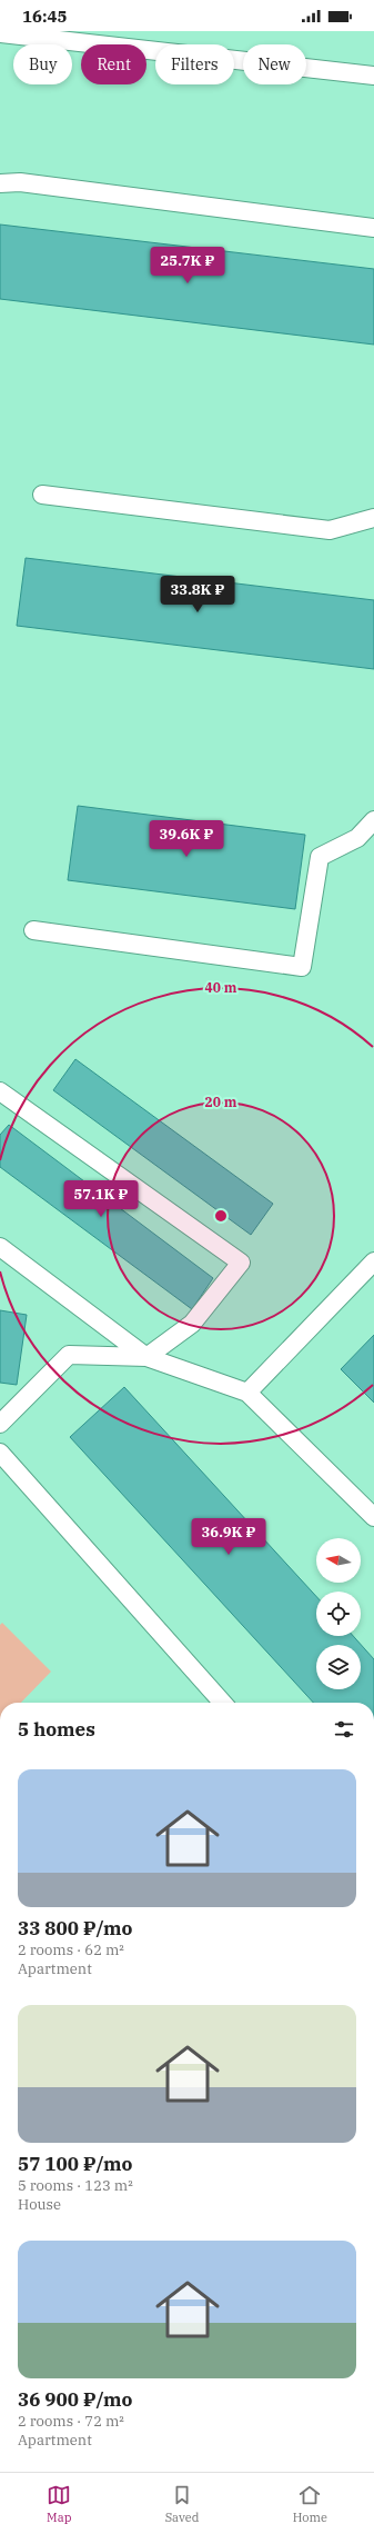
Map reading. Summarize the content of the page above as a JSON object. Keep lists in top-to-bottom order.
{
  "north": "left",
  "page": {
    "status": "16:45",
    "chip": [
      "Buy",
      "Rent",
      "Filters",
      "New"
    ],
    "price": [
      "25.7K ₽",
      "33.8K ₽",
      "39.6K ₽",
      "57.1K ₽",
      "36.9K ₽"
    ],
    "heading": "5 homes",
    "list": [
      {
        "name": "33 800 ₽/mo",
        "note": "2 rooms · 62 m² · Apartment"
      },
      {
        "name": "57 100 ₽/mo",
        "note": "5 rooms · 123 m² · House"
      },
      {
        "name": "36 900 ₽/mo",
        "note": "2 rooms · 72 m² · Apartment"
      }
    ],
    "tabs": ["Map", "Saved", "Home"]
  },
  "rings": ["40 m", "20 m"]
}
